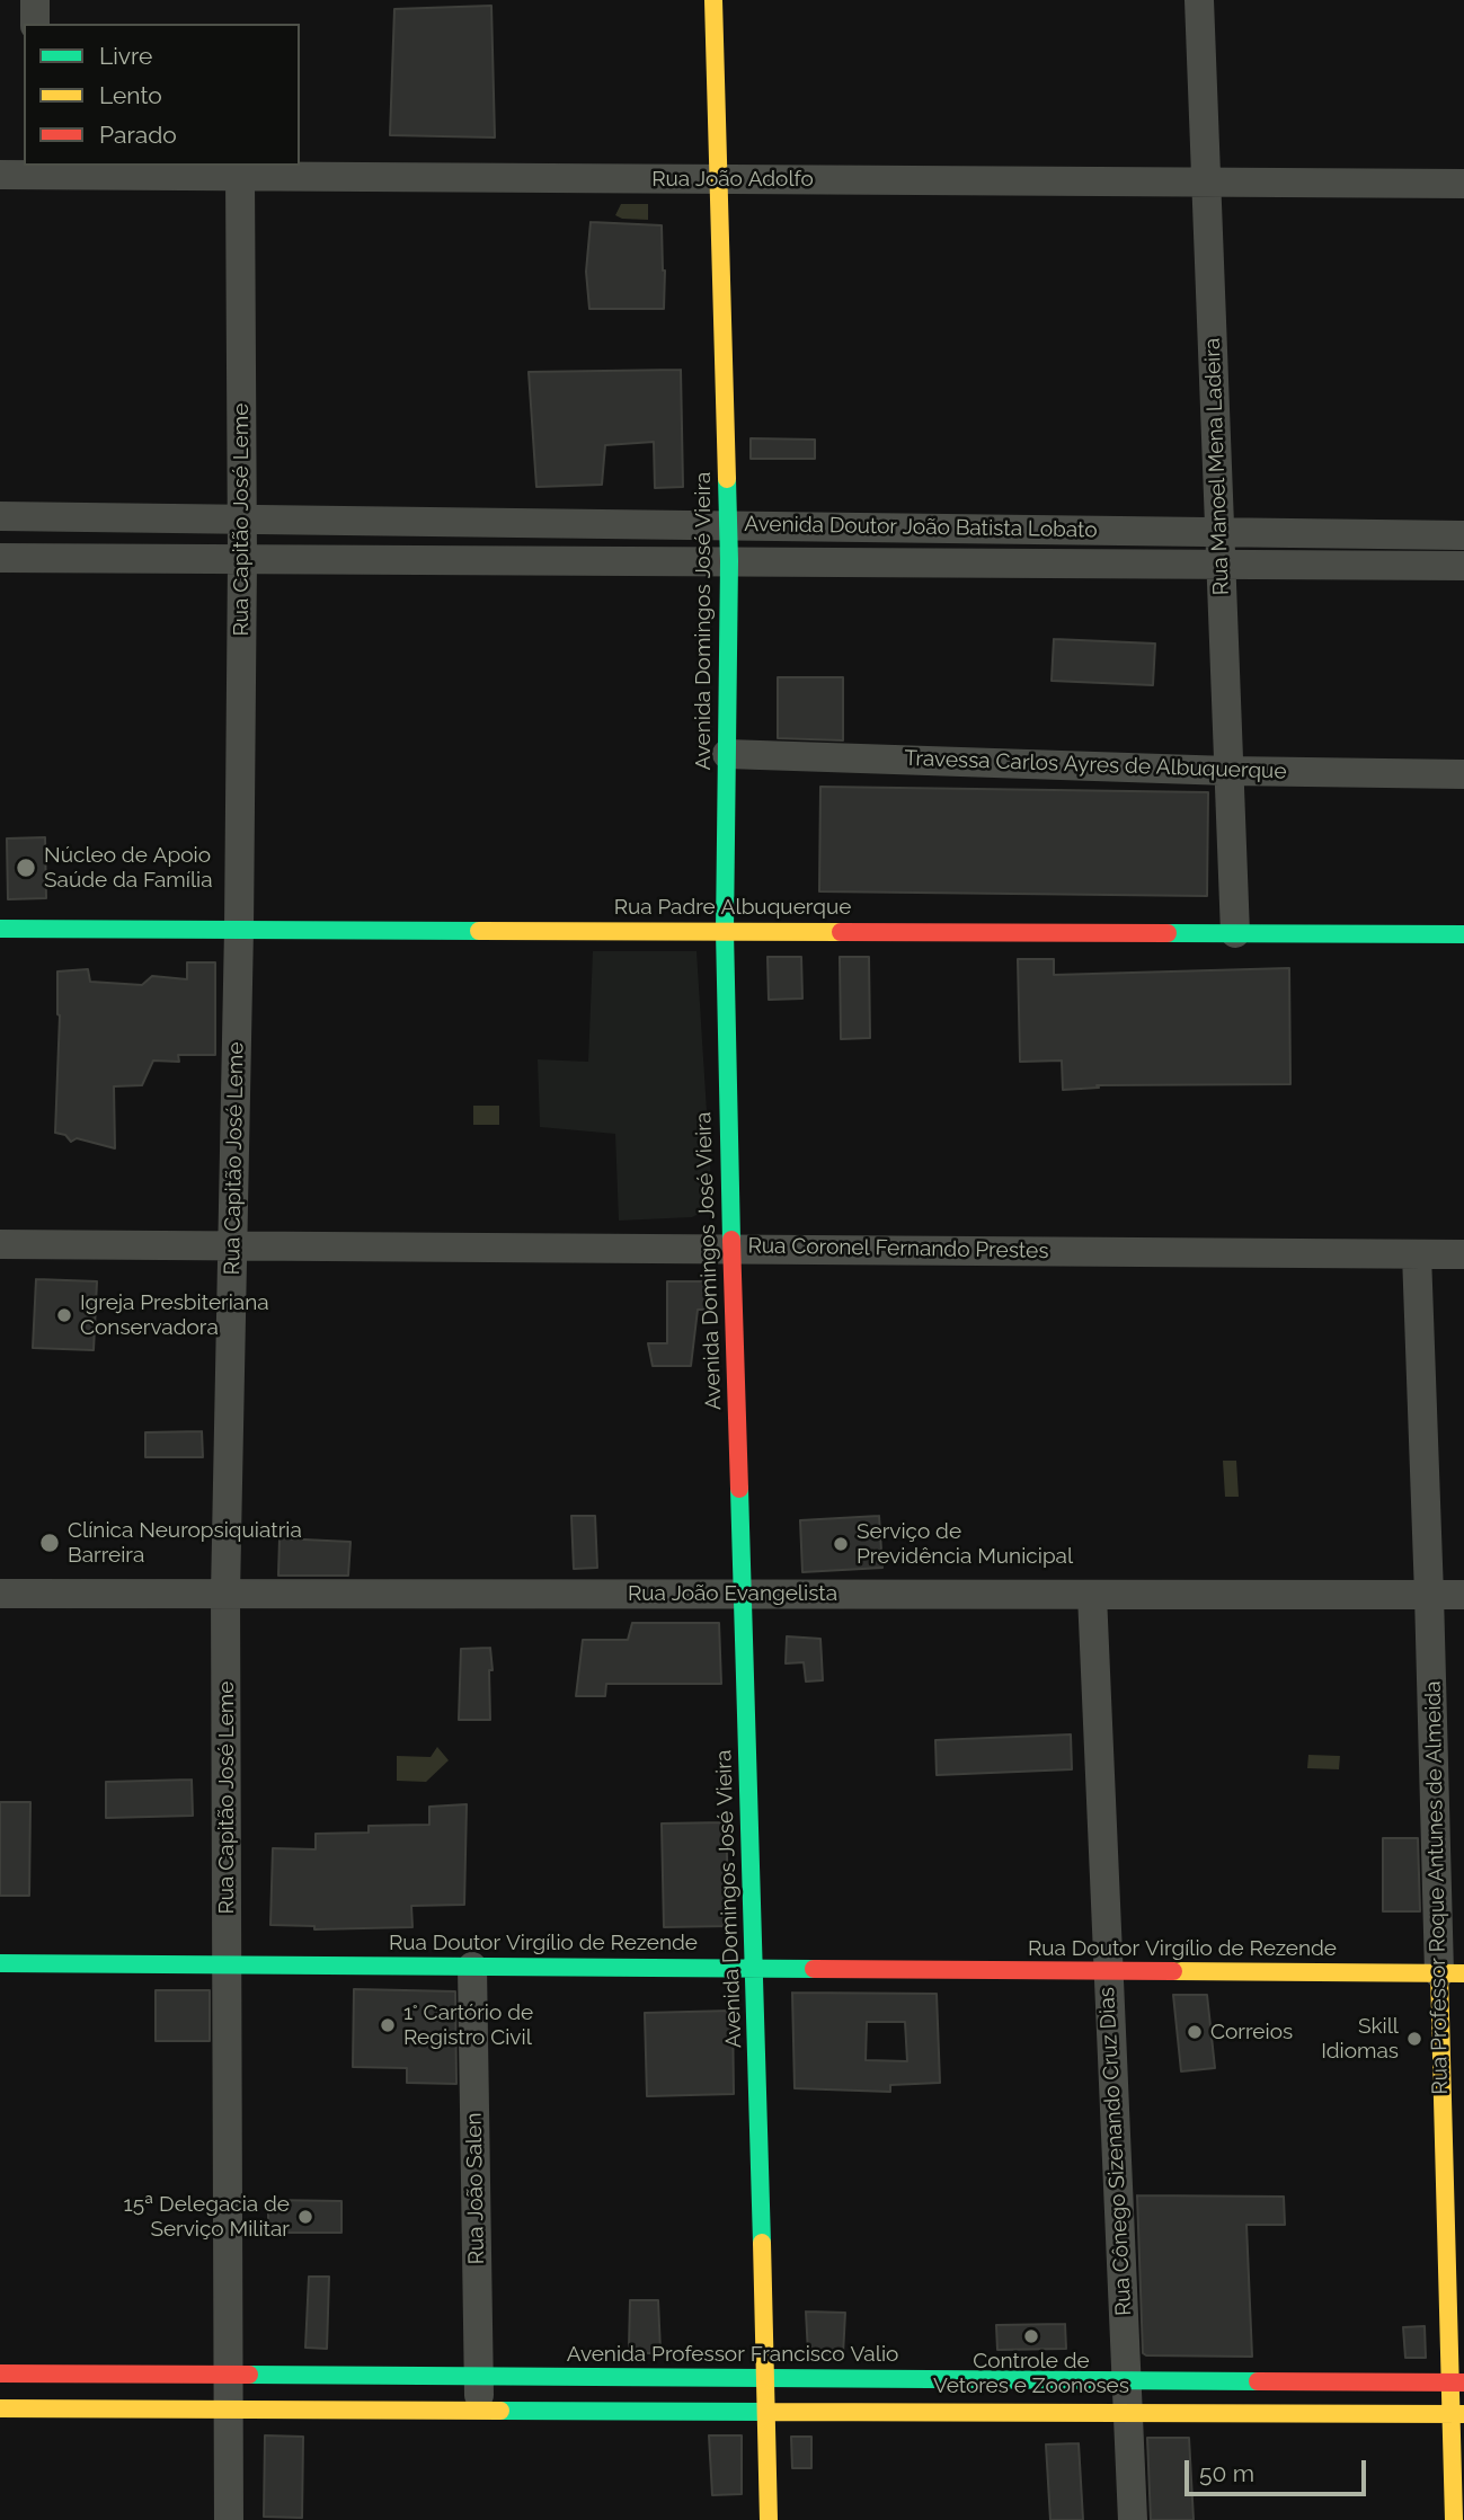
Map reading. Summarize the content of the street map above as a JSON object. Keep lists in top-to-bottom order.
{
  "streets": {
    "main road": [
      "Avenida Domingos José Vieira",
      "Rua Padre Albuquerque",
      "Rua Professor Roque Antunes de Almeida",
      "Rua Doutor Virgílio de Rezende",
      "Avenida Professor Francisco Valio"
    ],
    "street": [
      "Rua João Adolfo",
      "Rua Manoel Mena Ladeira",
      "Rua Capitão José Leme",
      "Avenida Doutor João Batista Lobato",
      "Travessa Carlos Ayres de Albuquerque",
      "Rua Coronel Fernando Prestes",
      "Rua João Evangelista",
      "Rua Cônego Sizenando Cruz Dias",
      "Rua João Salen"
    ]
  },
  "crossings": [
    ["Rua João Adolfo", "Rua Manoel Mena Ladeira"],
    ["Rua João Adolfo", "Rua Capitão José Leme"],
    ["Rua João Adolfo", "Avenida Domingos José Vieira"],
    ["Rua Manoel Mena Ladeira", "Avenida Doutor João Batista Lobato"],
    ["Rua Manoel Mena Ladeira", "Travessa Carlos Ayres de Albuquerque"],
    ["Rua Manoel Mena Ladeira", "Rua Padre Albuquerque"],
    ["Rua Capitão José Leme", "Avenida Doutor João Batista Lobato"],
    ["Rua Capitão José Leme", "Rua Padre Albuquerque"],
    ["Rua Capitão José Leme", "Rua Coronel Fernando Prestes"],
    ["Rua Capitão José Leme", "Rua João Evangelista"],
    ["Rua Capitão José Leme", "Rua Doutor Virgílio de Rezende"],
    ["Rua Capitão José Leme", "Avenida Professor Francisco Valio"],
    ["Avenida Doutor João Batista Lobato", "Avenida Domingos José Vieira"],
    ["Avenida Domingos José Vieira", "Travessa Carlos Ayres de Albuquerque"],
    ["Avenida Domingos José Vieira", "Rua Padre Albuquerque"],
    ["Avenida Domingos José Vieira", "Rua Coronel Fernando Prestes"],
    ["Avenida Domingos José Vieira", "Rua João Evangelista"],
    ["Avenida Domingos José Vieira", "Rua Doutor Virgílio de Rezende"],
    ["Avenida Domingos José Vieira", "Avenida Professor Francisco Valio"],
    ["Rua Coronel Fernando Prestes", "Rua Professor Roque Antunes de Almeida"],
    ["Rua João Evangelista", "Rua Professor Roque Antunes de Almeida"],
    ["Rua João Evangelista", "Rua Cônego Sizenando Cruz Dias"],
    ["Rua Professor Roque Antunes de Almeida", "Rua Doutor Virgílio de Rezende"],
    ["Rua Professor Roque Antunes de Almeida", "Avenida Professor Francisco Valio"],
    ["Rua Doutor Virgílio de Rezende", "Rua Cônego Sizenando Cruz Dias"],
    ["Rua Doutor Virgílio de Rezende", "Rua João Salen"],
    ["Rua Cônego Sizenando Cruz Dias", "Avenida Professor Francisco Valio"],
    ["Rua João Salen", "Avenida Professor Francisco Valio"]
  ],
  "places": [
    "Núcleo de Apoio Saúde da Família",
    "Igreja Presbiteriana Conservadora",
    "Clínica Neuropsiquiatria Barreira",
    "Serviço de Previdência Municipal",
    "1° Cartório de Registro Civil",
    "Correios",
    "Skill Idiomas",
    "15ª Delegacia de Serviço Militar",
    "Controle de Vetores e Zoonoses"
  ],
  "legend": ["Livre", "Lento", "Parado"],
  "scale_bar": "50 m"
}
